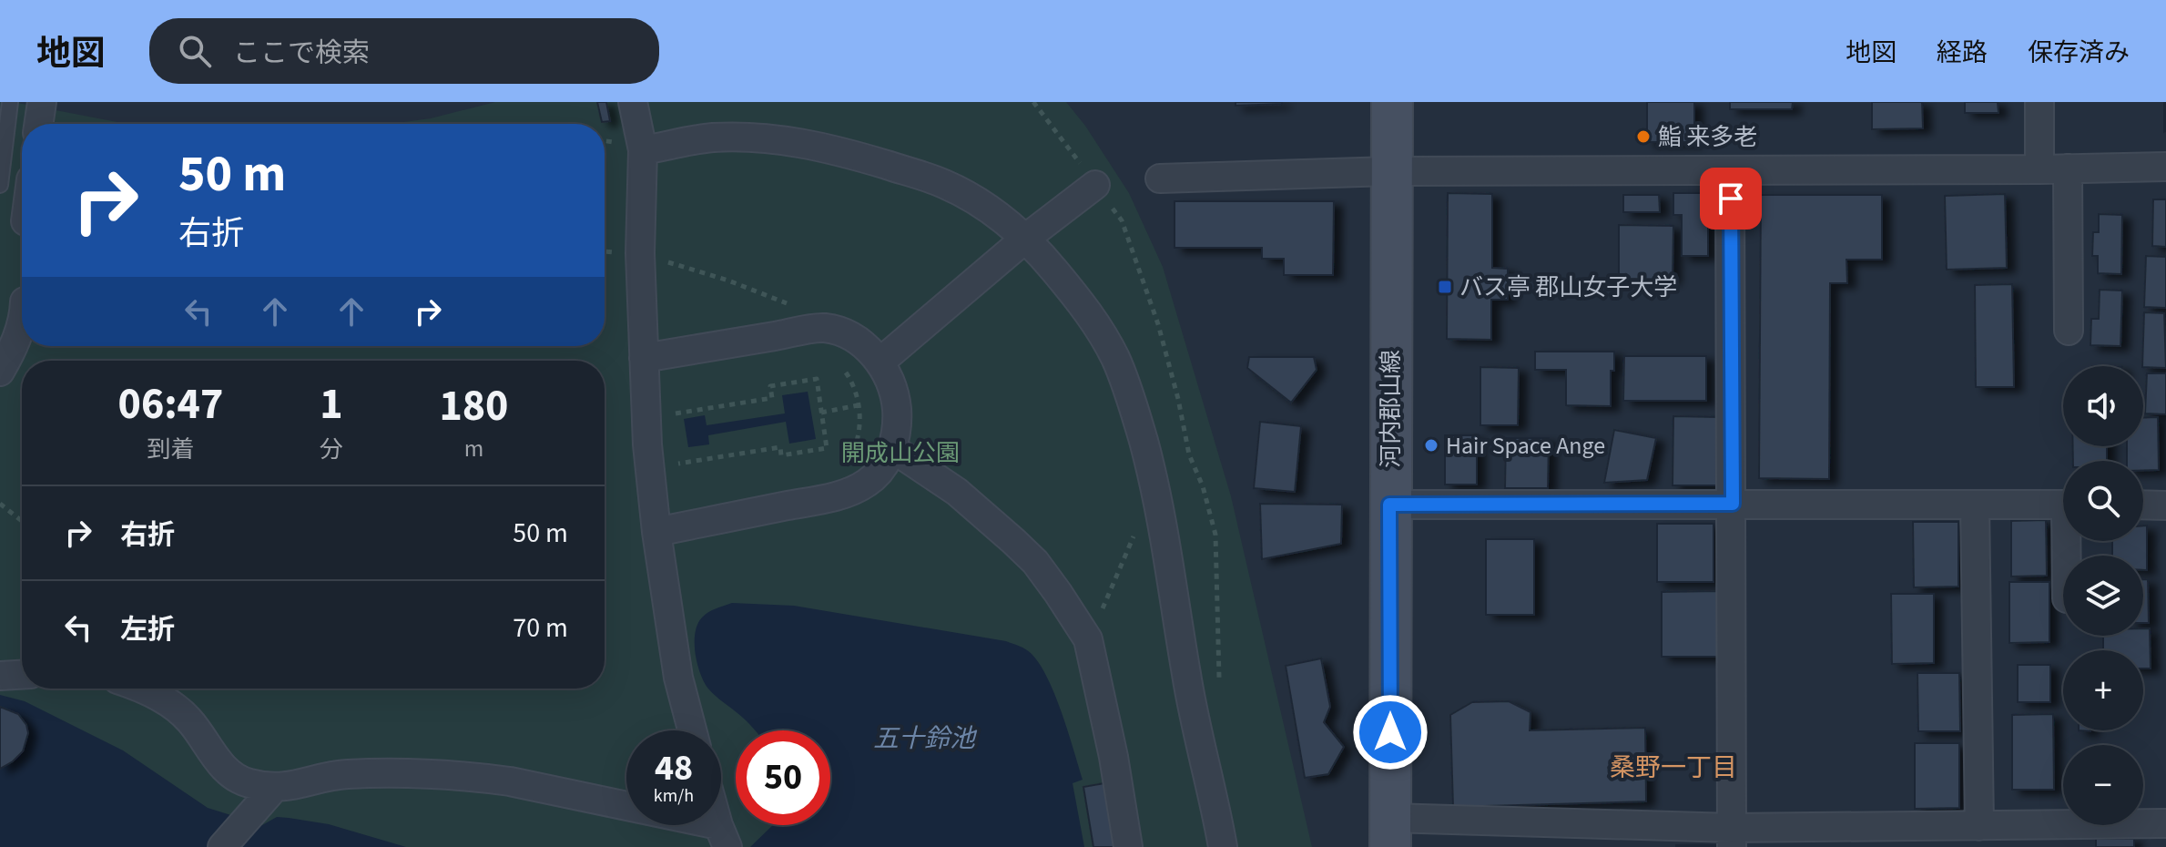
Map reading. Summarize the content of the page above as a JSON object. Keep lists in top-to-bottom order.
{
  "streets": {
    "main road": ["河内郡山線"]
  },
  "districts": ["桑野一丁目"],
  "water": ["五十鈴池"],
  "parks": ["開成山公園"],
  "places": {
    "other": ["鮨 来多老", "Hair Space Ange"],
    "transit": ["バス亭 郡山女子大学"]
  },
  "page": {
    "header": "地図",
    "search": "ここで検索",
    "nav": ["地図", "経路", "保存済み"],
    "turn": ["50 m", "右折"],
    "eta": [
      "06:47",
      "到着",
      "1",
      "分",
      "180",
      "m"
    ],
    "map_buttons": ["+", "−"],
    "list": [
      {
        "name": "右折",
        "value": "50 m"
      },
      {
        "name": "左折",
        "value": "70 m"
      }
    ],
    "speed": "48 km/h",
    "limit": "50"
  }
}
